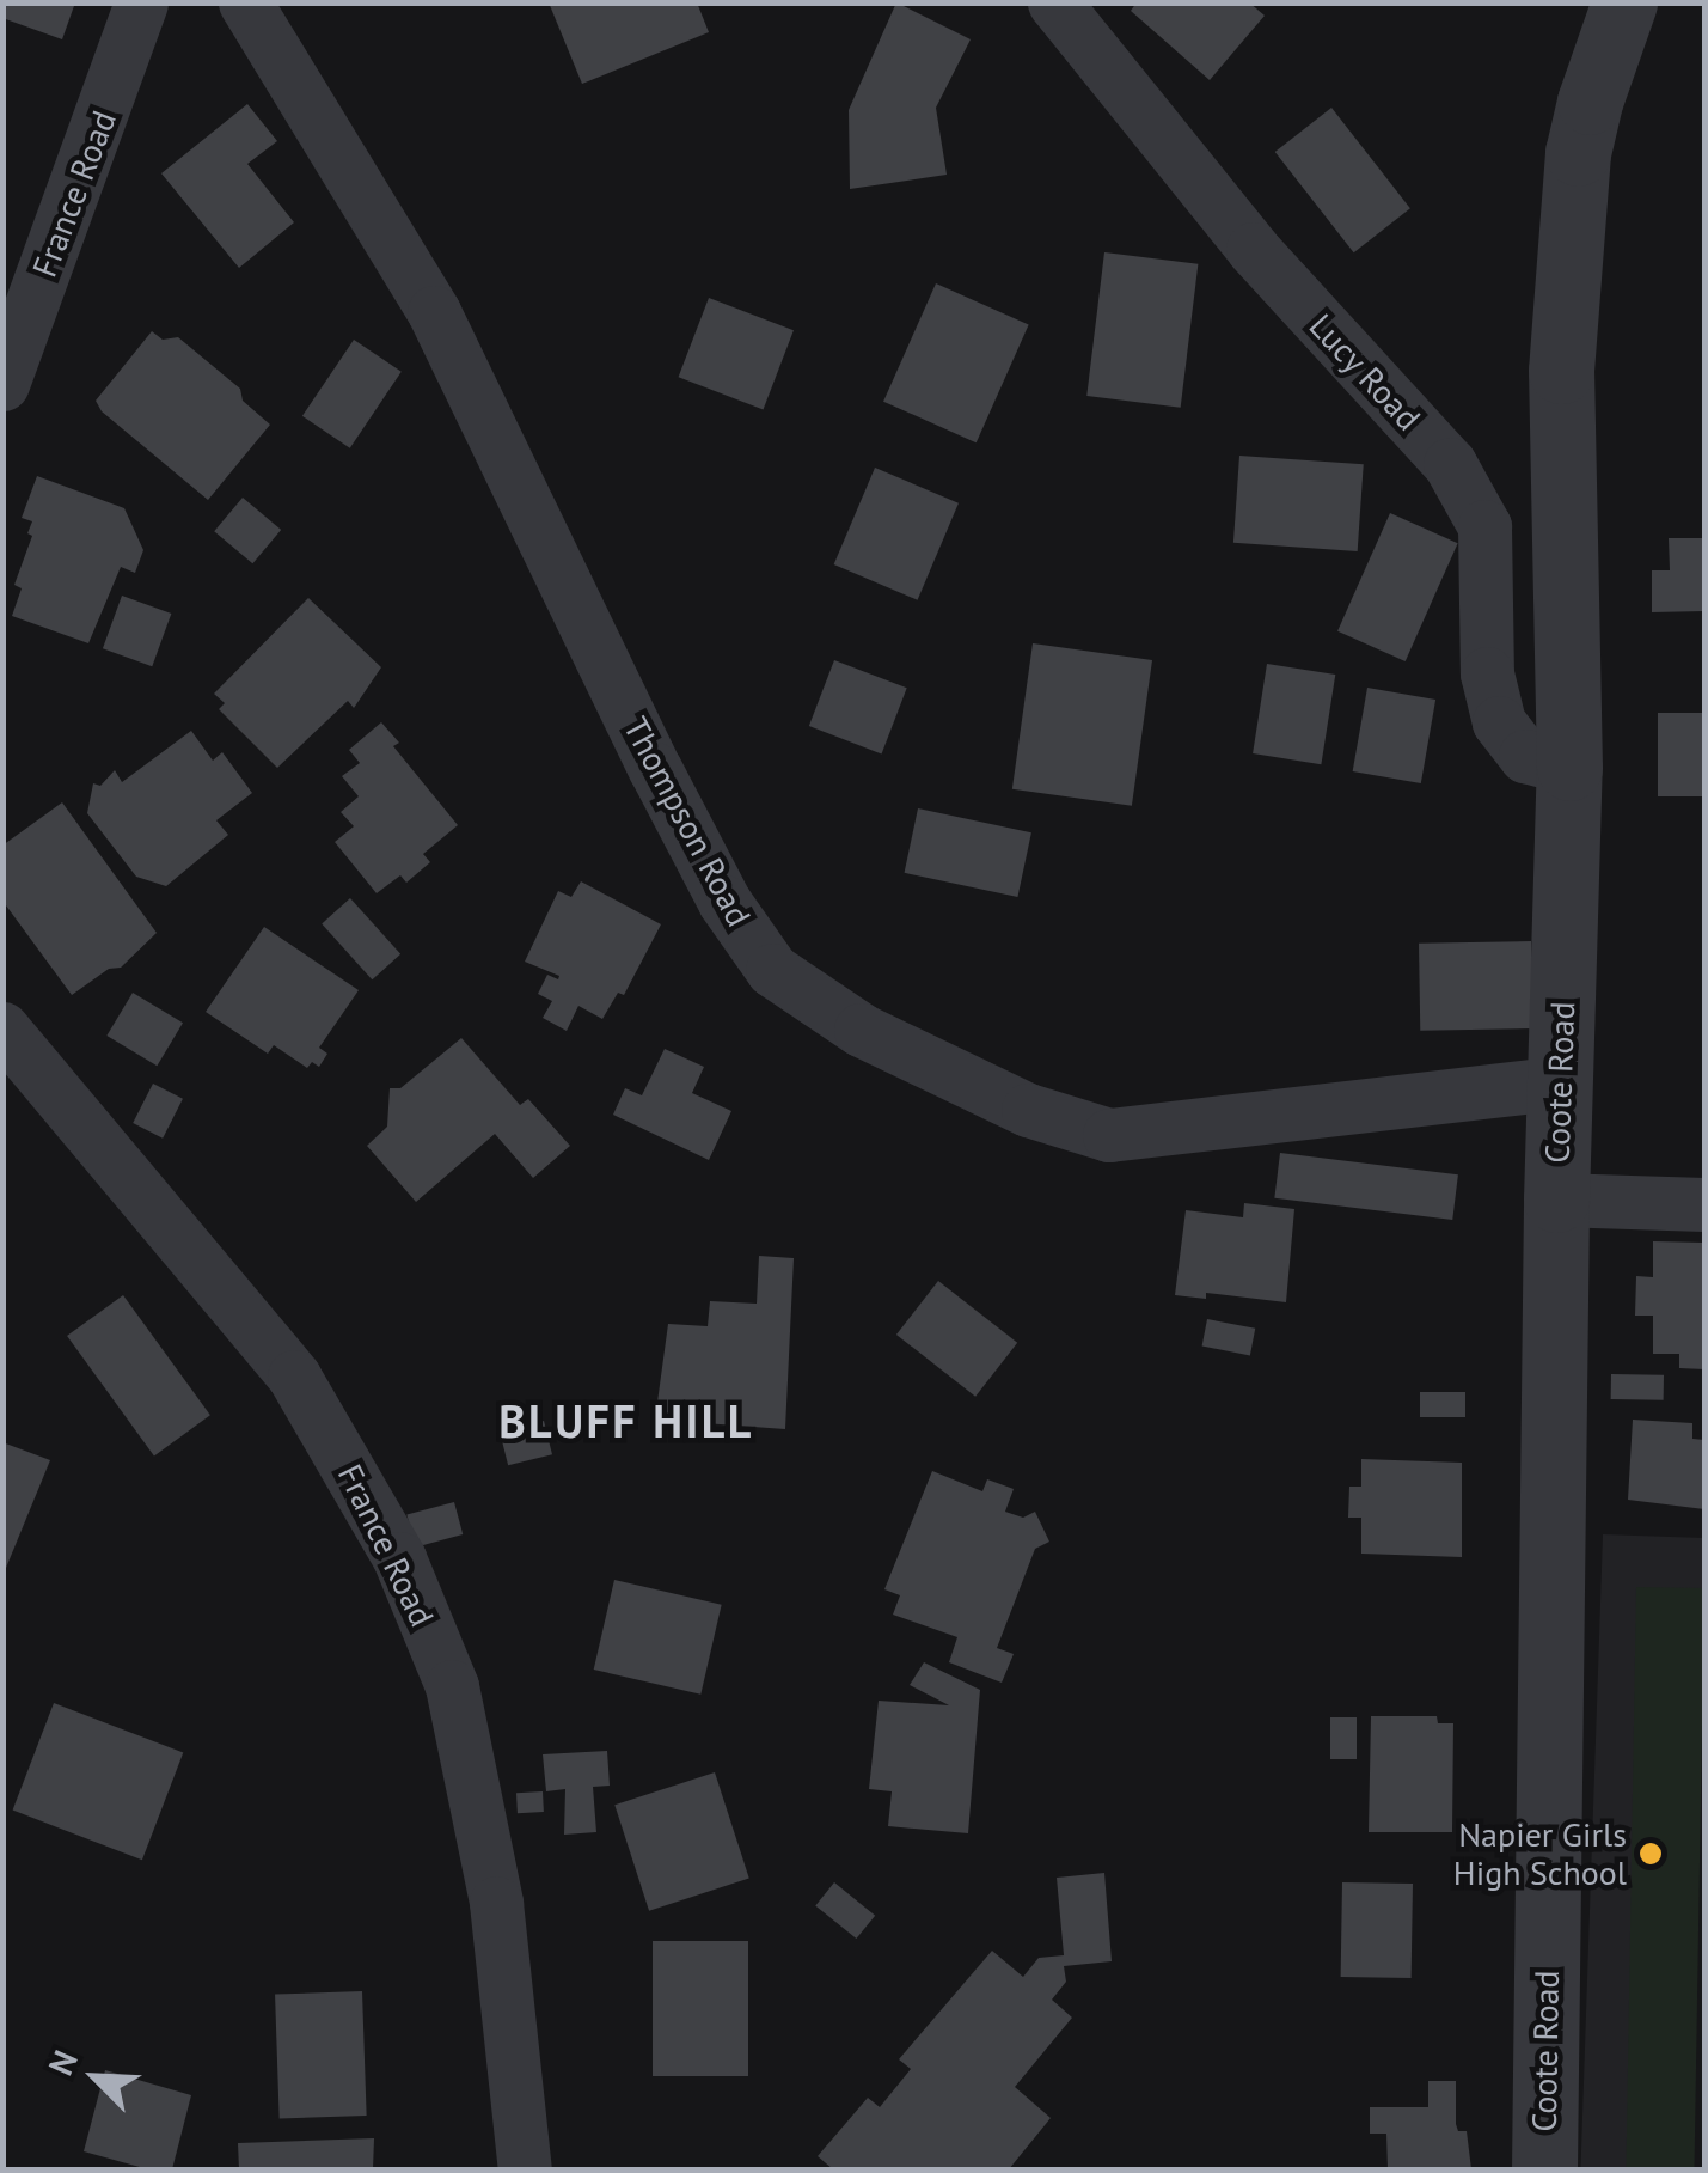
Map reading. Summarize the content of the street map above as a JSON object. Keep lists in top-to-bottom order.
{
  "streets": {
    "street": [
      "France Road",
      "Lucy Road",
      "Thompson Road",
      "Coote Road"
    ]
  },
  "crossings": [
    ["Lucy Road", "Coote Road"],
    ["Thompson Road", "Coote Road"]
  ],
  "districts": ["BLUFF HILL"],
  "places": ["Napier Girls High School"],
  "north": "top left"
}
